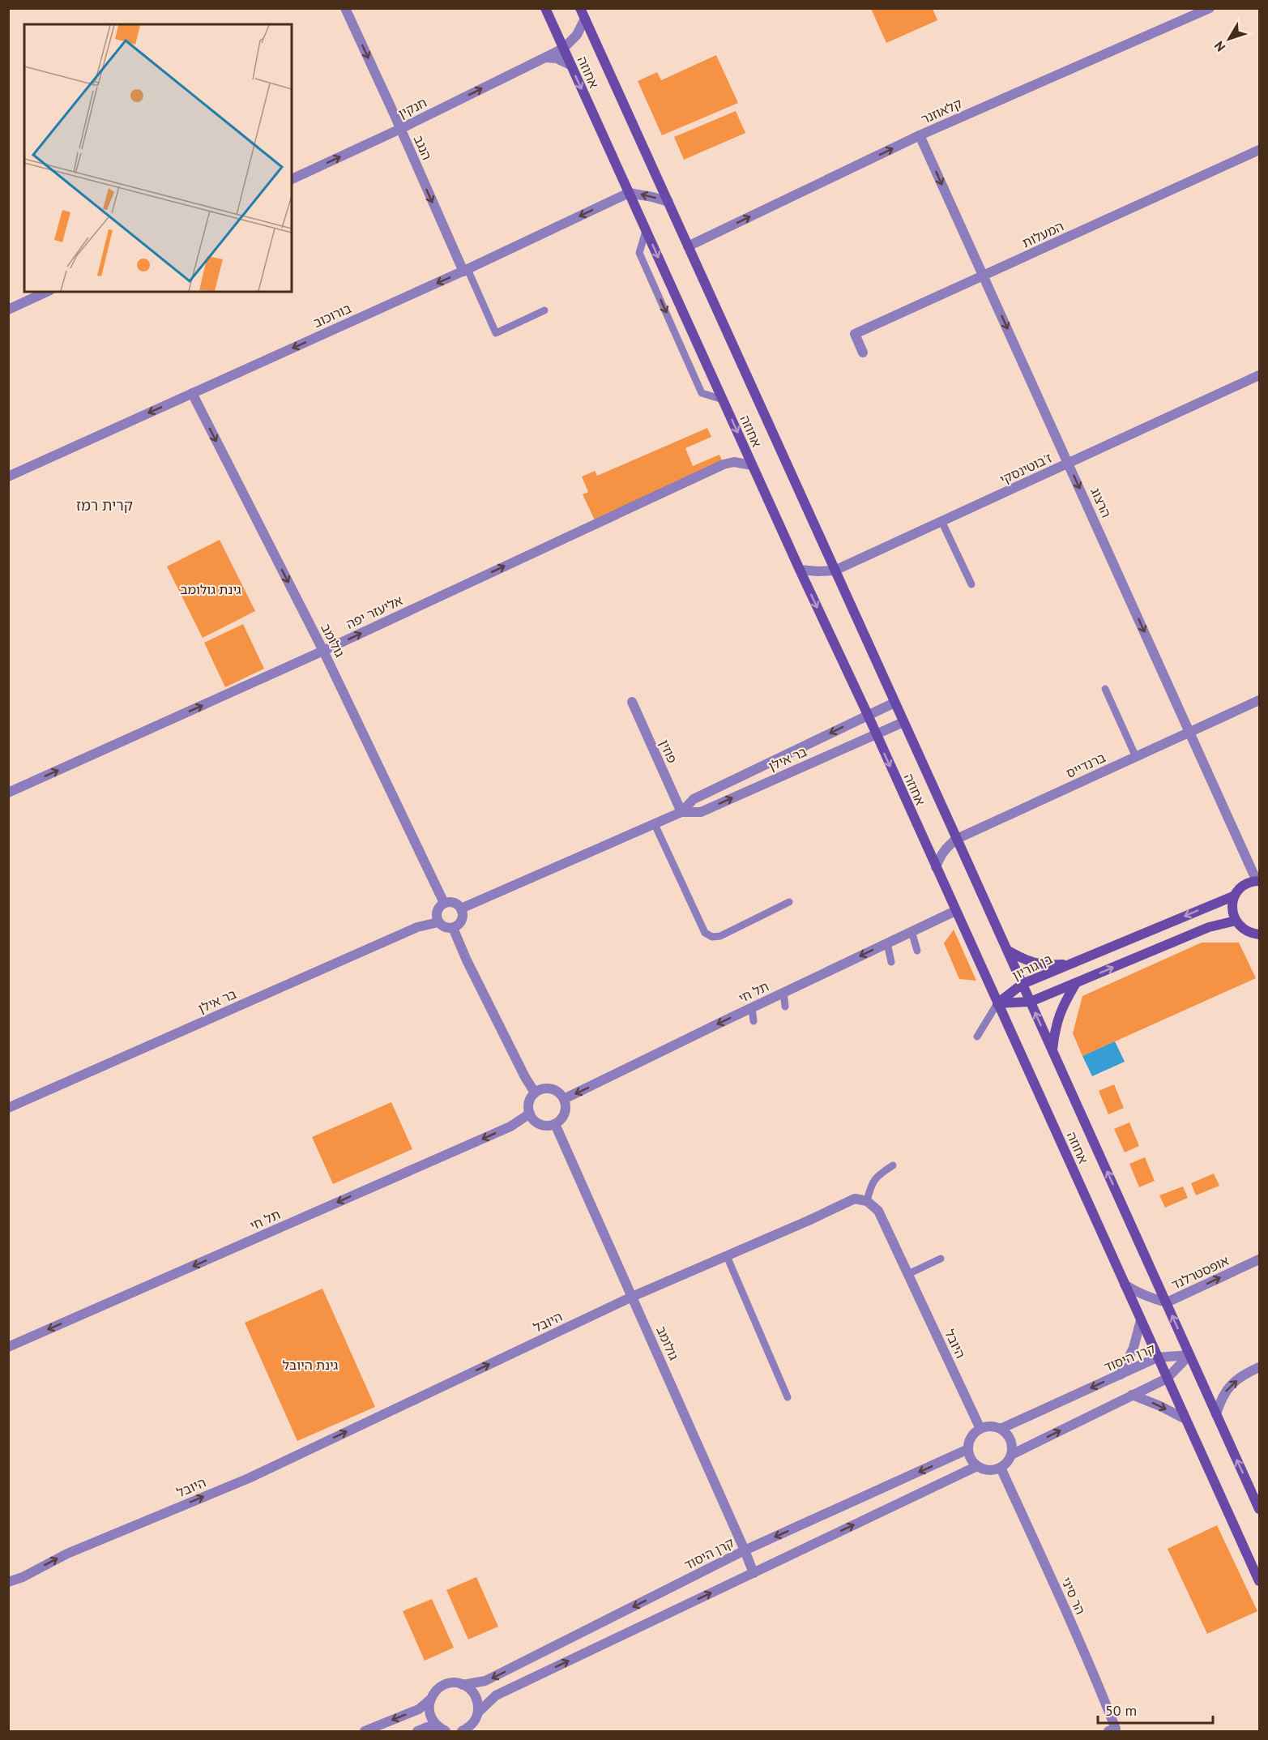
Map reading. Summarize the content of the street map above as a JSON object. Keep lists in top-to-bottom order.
{
  "streets": {
    "main road": ["אחוזה", "בן גוריון"],
    "street": [
      "חנקין",
      "קלאוזנר",
      "הנגב",
      "המעלות",
      "בורוכוב",
      "ז'בוטינסקי",
      "הרצוג",
      "אליעזר יפה",
      "גולומב",
      "פוזין",
      "בר אילן",
      "ברנדייס",
      "תל חי",
      "אופסטרלנד",
      "היובל",
      "קרן היסוד",
      "הר סיני"
    ]
  },
  "crossings": [
    ["אחוזה", "חנקין"],
    ["אחוזה", "קלאוזנר"],
    ["אחוזה", "בורוכוב"],
    ["אחוזה", "ז'בוטינסקי"],
    ["אחוזה", "אליעזר יפה"],
    ["אחוזה", "בר אילן"],
    ["אחוזה", "ברנדייס"],
    ["אחוזה", "בן גוריון"],
    ["אחוזה", "תל חי"],
    ["אחוזה", "אופסטרלנד"],
    ["אחוזה", "קרן היסוד"],
    ["חנקין", "הנגב"],
    ["קלאוזנר", "הרצוג"],
    ["הנגב", "בורוכוב"],
    ["המעלות", "הרצוג"],
    ["בורוכוב", "גולומב"],
    ["ז'בוטינסקי", "הרצוג"],
    ["הרצוג", "ברנדייס"],
    ["הרצוג", "בן גוריון"],
    ["אליעזר יפה", "גולומב"],
    ["גולומב", "בר אילן"],
    ["גולומב", "תל חי"],
    ["גולומב", "היובל"],
    ["גולומב", "קרן היסוד"],
    ["פוזין", "בר אילן"],
    ["היובל", "קרן היסוד"],
    ["היובל", "הר סיני"],
    ["קרן היסוד", "הר סיני"]
  ],
  "one_way": [
    "חנקין",
    "קלאוזנר",
    "הנגב",
    "בורוכוב",
    "הרצוג",
    "אליעזר יפה",
    "תל חי",
    "אופסטרלנד",
    "היובל"
  ],
  "districts": ["קרית רמז"],
  "parks": ["גינת גולומב", "גינת היובל"],
  "scale_bar": "50 m",
  "north": "bottom left"
}
